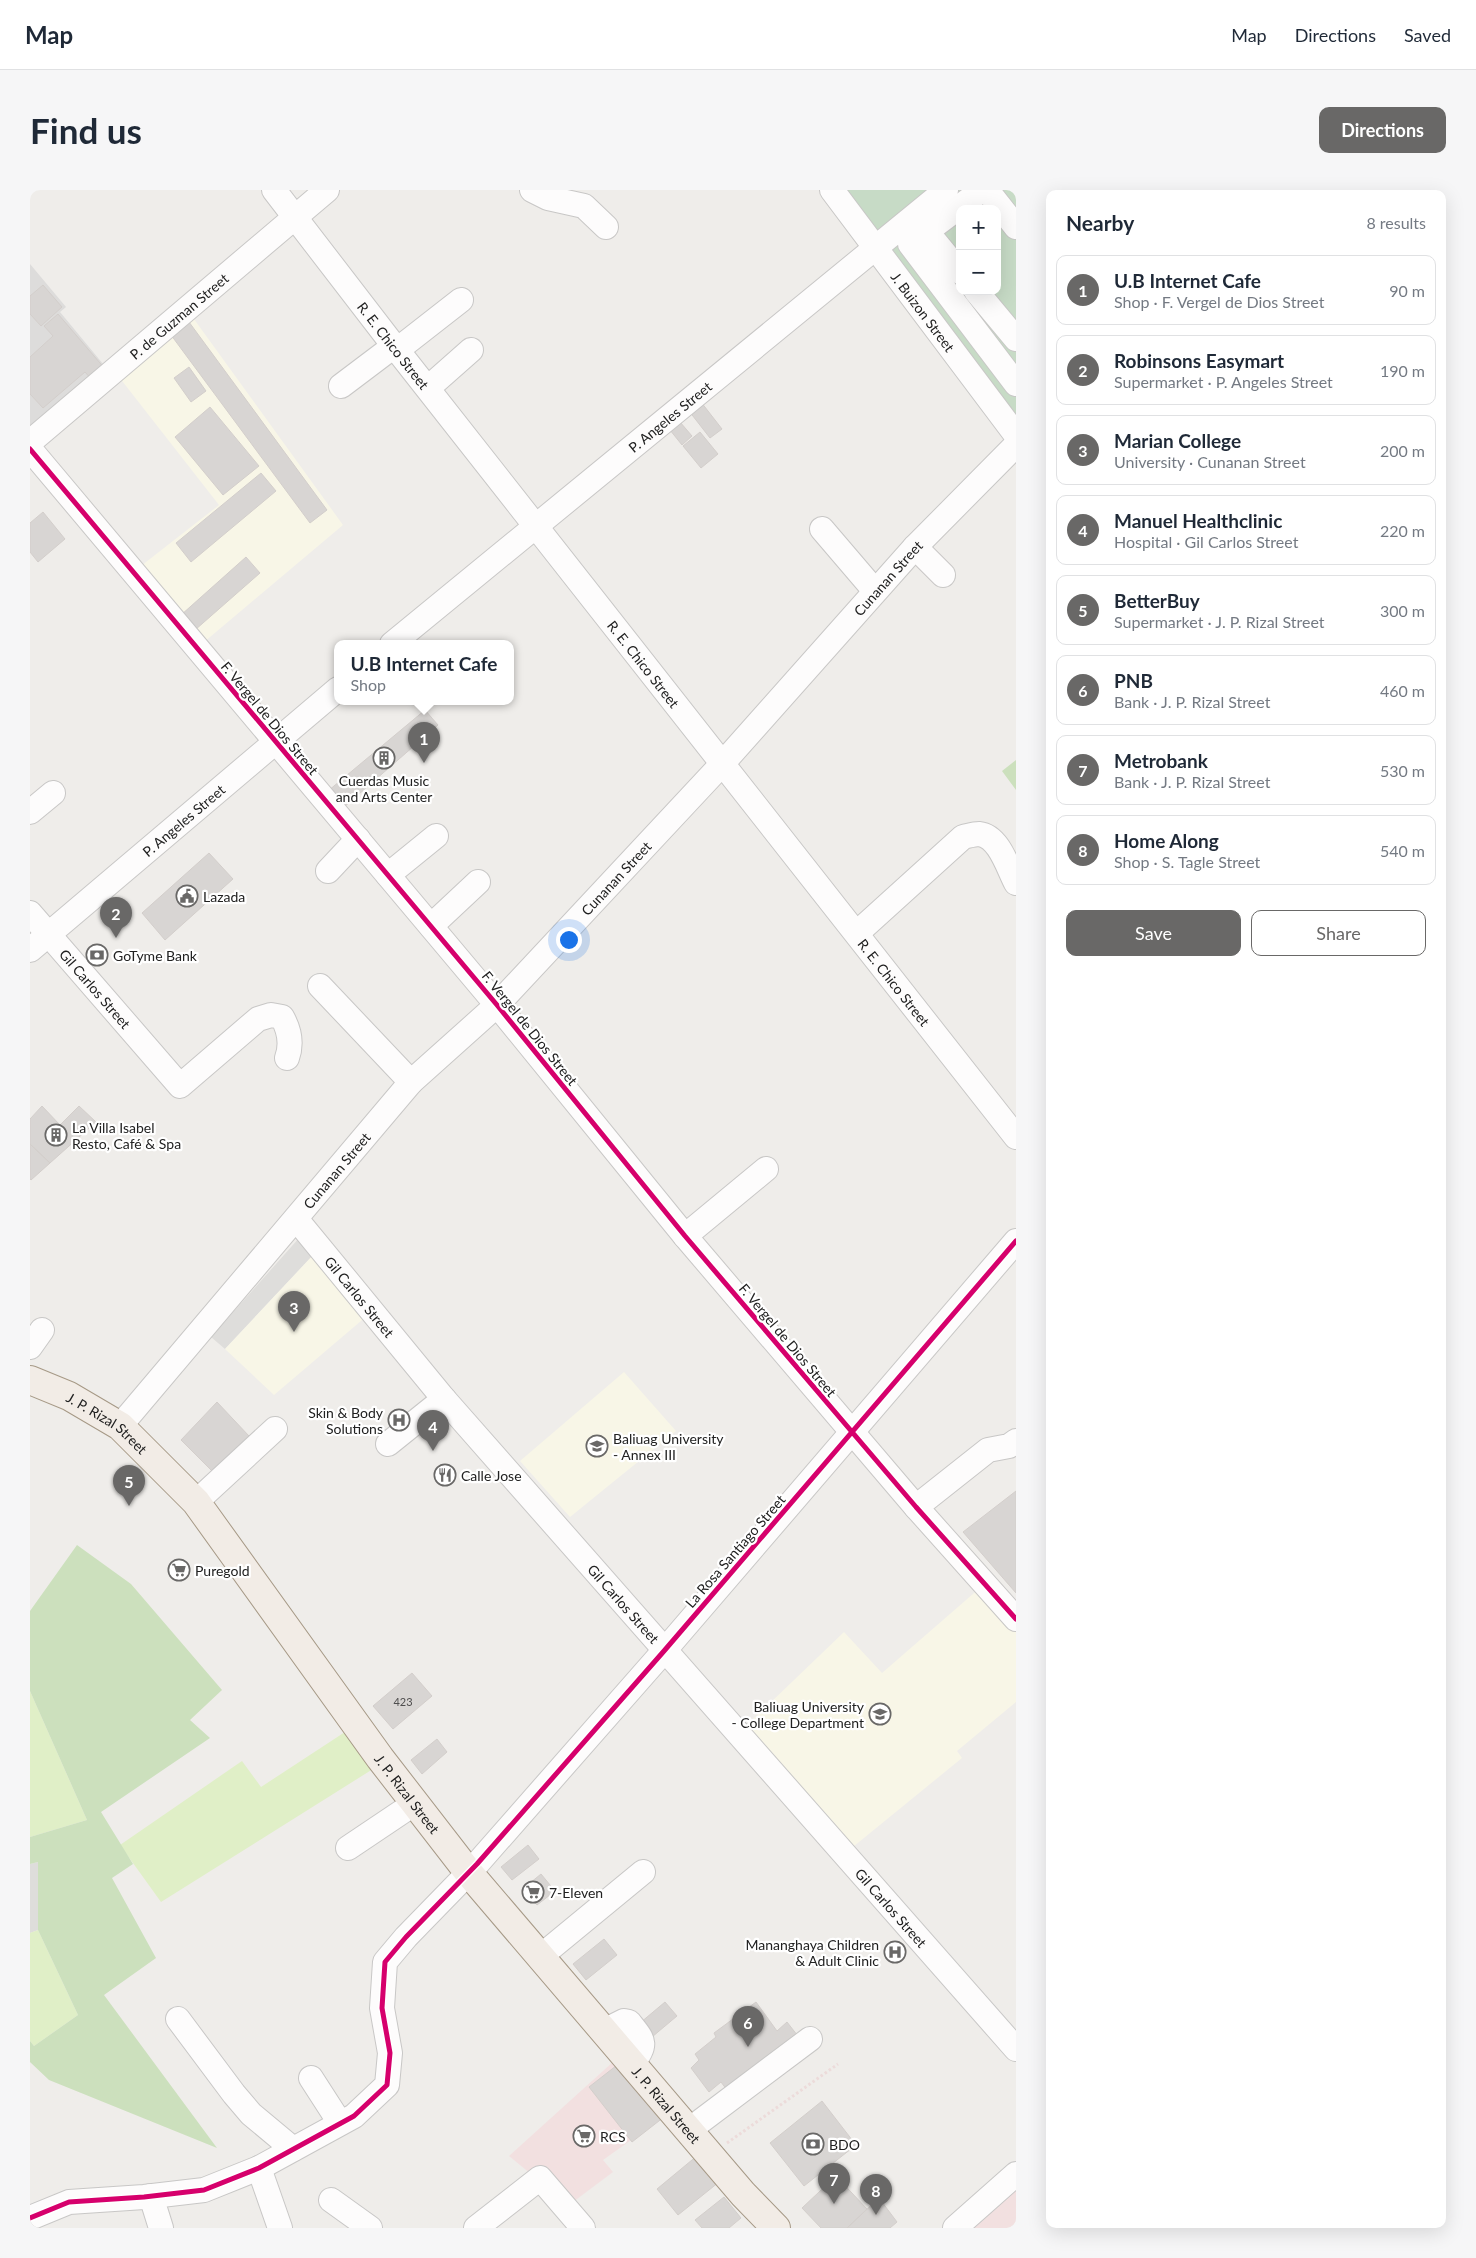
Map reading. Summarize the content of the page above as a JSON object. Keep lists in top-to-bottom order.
{
  "streets": {
    "main road": ["J. P. Rizal Street"],
    "street": [
      "J. Buizon Street",
      "P. de Guzman Street",
      "R. E. Chico Street",
      "P. Angeles Street",
      "Cunanan Street",
      "F. Vergel de Dios Street",
      "Gil Carlos Street",
      "La Rosa Santiago Street"
    ]
  },
  "crossings": [
    ["J. Buizon Street", "P. Angeles Street"],
    ["P. de Guzman Street", "R. E. Chico Street"],
    ["R. E. Chico Street", "P. Angeles Street"],
    ["R. E. Chico Street", "Cunanan Street"],
    ["P. Angeles Street", "F. Vergel de Dios Street"],
    ["P. Angeles Street", "Gil Carlos Street"],
    ["Cunanan Street", "F. Vergel de Dios Street"],
    ["Cunanan Street", "Gil Carlos Street"],
    ["Cunanan Street", "J. P. Rizal Street"],
    ["F. Vergel de Dios Street", "La Rosa Santiago Street"],
    ["Gil Carlos Street", "La Rosa Santiago Street"],
    ["J. P. Rizal Street", "La Rosa Santiago Street"]
  ],
  "places": {
    "building": ["Cuerdas Music and Arts Center", "La Villa Isabel Resto, Café & Spa"],
    "public building": ["Lazada"],
    "bank": ["GoTyme Bank", "BDO"],
    "hospital": ["Skin & Body Solutions", "Mananghaya Children & Adult Clinic"],
    "school or university": ["Baliuag University - Annex III", "Baliuag University - College Department"],
    "restaurant": ["Calle Jose"],
    "supermarket": ["Puregold", "7-Eleven", "RCS"]
  },
  "house_numbers": ["423"],
  "page": {
    "header": "Map",
    "nav": ["Map", "Directions", "Saved"],
    "buttons": [
      "Directions",
      ["Save", "Share"]
    ],
    "title": "Find us",
    "heading": ["Nearby", "8 results"],
    "map_buttons": ["+", "−"],
    "list": [
      {
        "mark": "1",
        "name": "U.B Internet Cafe",
        "note": "Shop · F. Vergel de Dios Street",
        "value": "90 m"
      },
      {
        "mark": "2",
        "name": "Robinsons Easymart",
        "note": "Supermarket · P. Angeles Street",
        "value": "190 m"
      },
      {
        "mark": "3",
        "name": "Marian College",
        "note": "University · Cunanan Street",
        "value": "200 m"
      },
      {
        "mark": "4",
        "name": "Manuel Healthclinic",
        "note": "Hospital · Gil Carlos Street",
        "value": "220 m"
      },
      {
        "mark": "5",
        "name": "BetterBuy",
        "note": "Supermarket · J. P. Rizal Street",
        "value": "300 m"
      },
      {
        "mark": "6",
        "name": "PNB",
        "note": "Bank · J. P. Rizal Street",
        "value": "460 m"
      },
      {
        "mark": "7",
        "name": "Metrobank",
        "note": "Bank · J. P. Rizal Street",
        "value": "530 m"
      },
      {
        "mark": "8",
        "name": "Home Along",
        "note": "Shop · S. Tagle Street",
        "value": "540 m"
      }
    ],
    "popup": ["U.B Internet Cafe", "Shop"],
    "pins": [
      "1",
      "2",
      "3",
      "4",
      "5",
      "6",
      "7",
      "8"
    ]
  }
}
